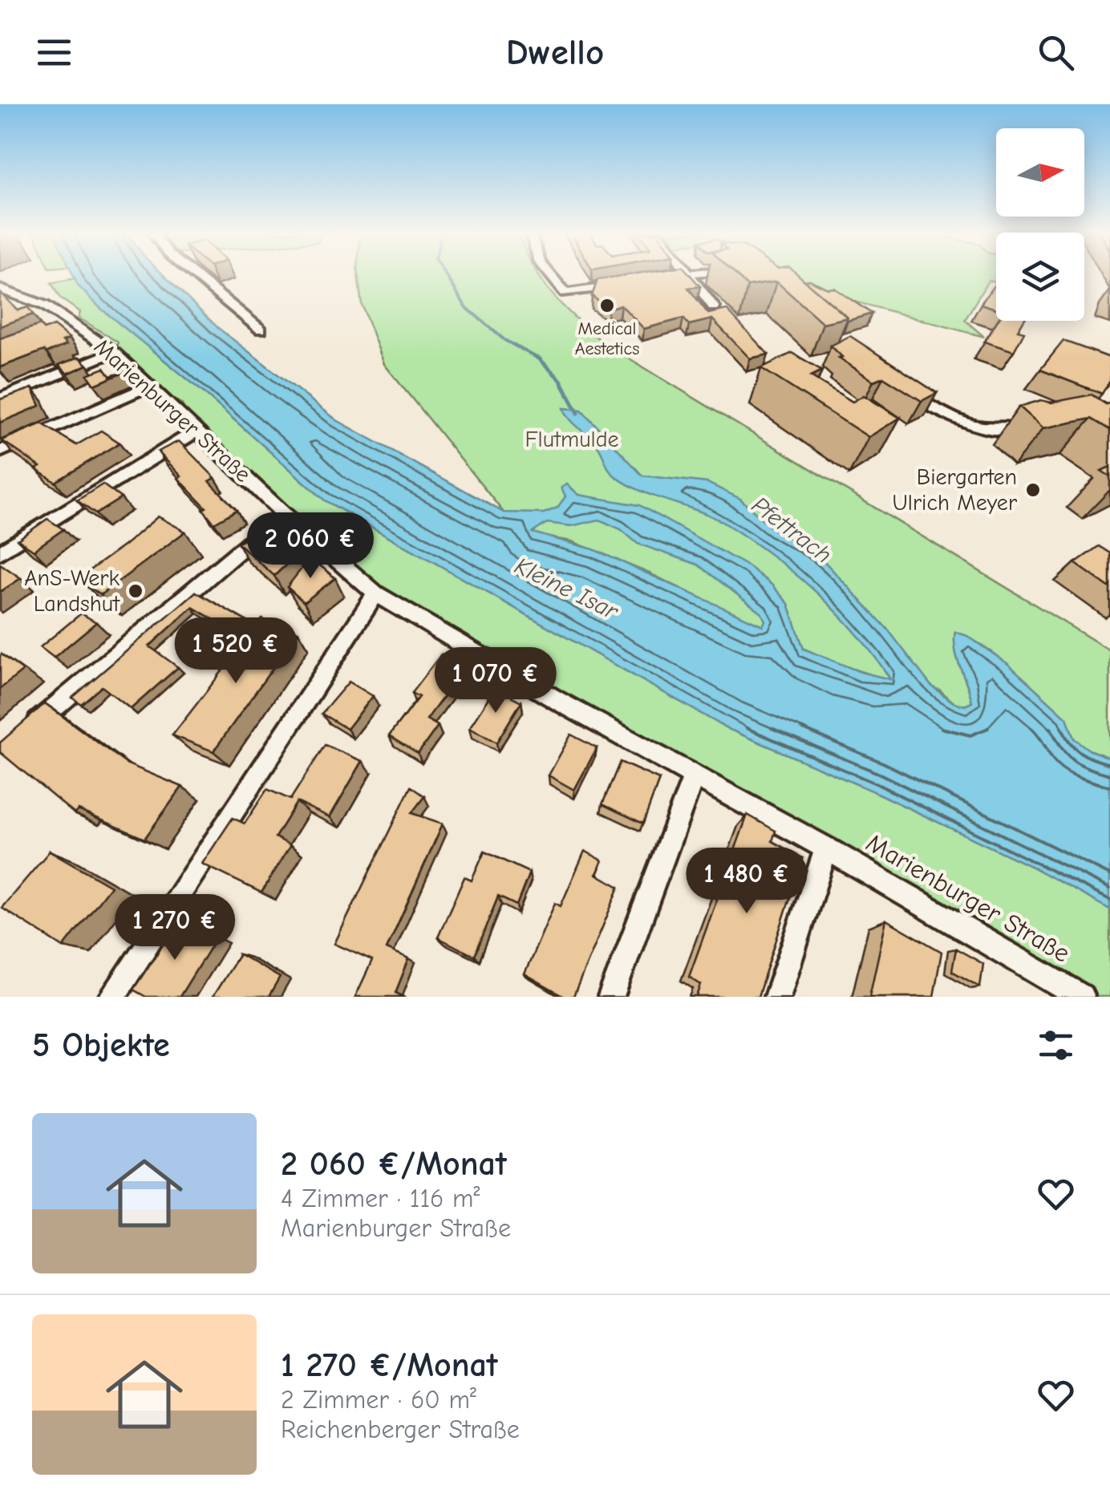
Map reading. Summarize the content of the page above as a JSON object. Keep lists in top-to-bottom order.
{
  "streets": {
    "street": ["Marienburger Straße"]
  },
  "water": ["Pfettrach", "Kleine Isar"],
  "parks": ["Flutmulde"],
  "places": ["Medical Aestetics", "Biergarten Ulrich Meyer", "AnS-Werk Landshut"],
  "north": "right",
  "page": {
    "header": "Dwello",
    "price": [
      "2 060 €",
      "1 520 €",
      "1 070 €",
      "1 480 €",
      "1 270 €"
    ],
    "heading": "5 Objekte",
    "list": [
      {
        "name": "2 060 €/Monat",
        "note": "4 Zimmer · 116 m² · Marienburger Straße"
      },
      {
        "name": "1 270 €/Monat",
        "note": "2 Zimmer · 60 m² · Reichenberger Straße"
      }
    ]
  }
}
